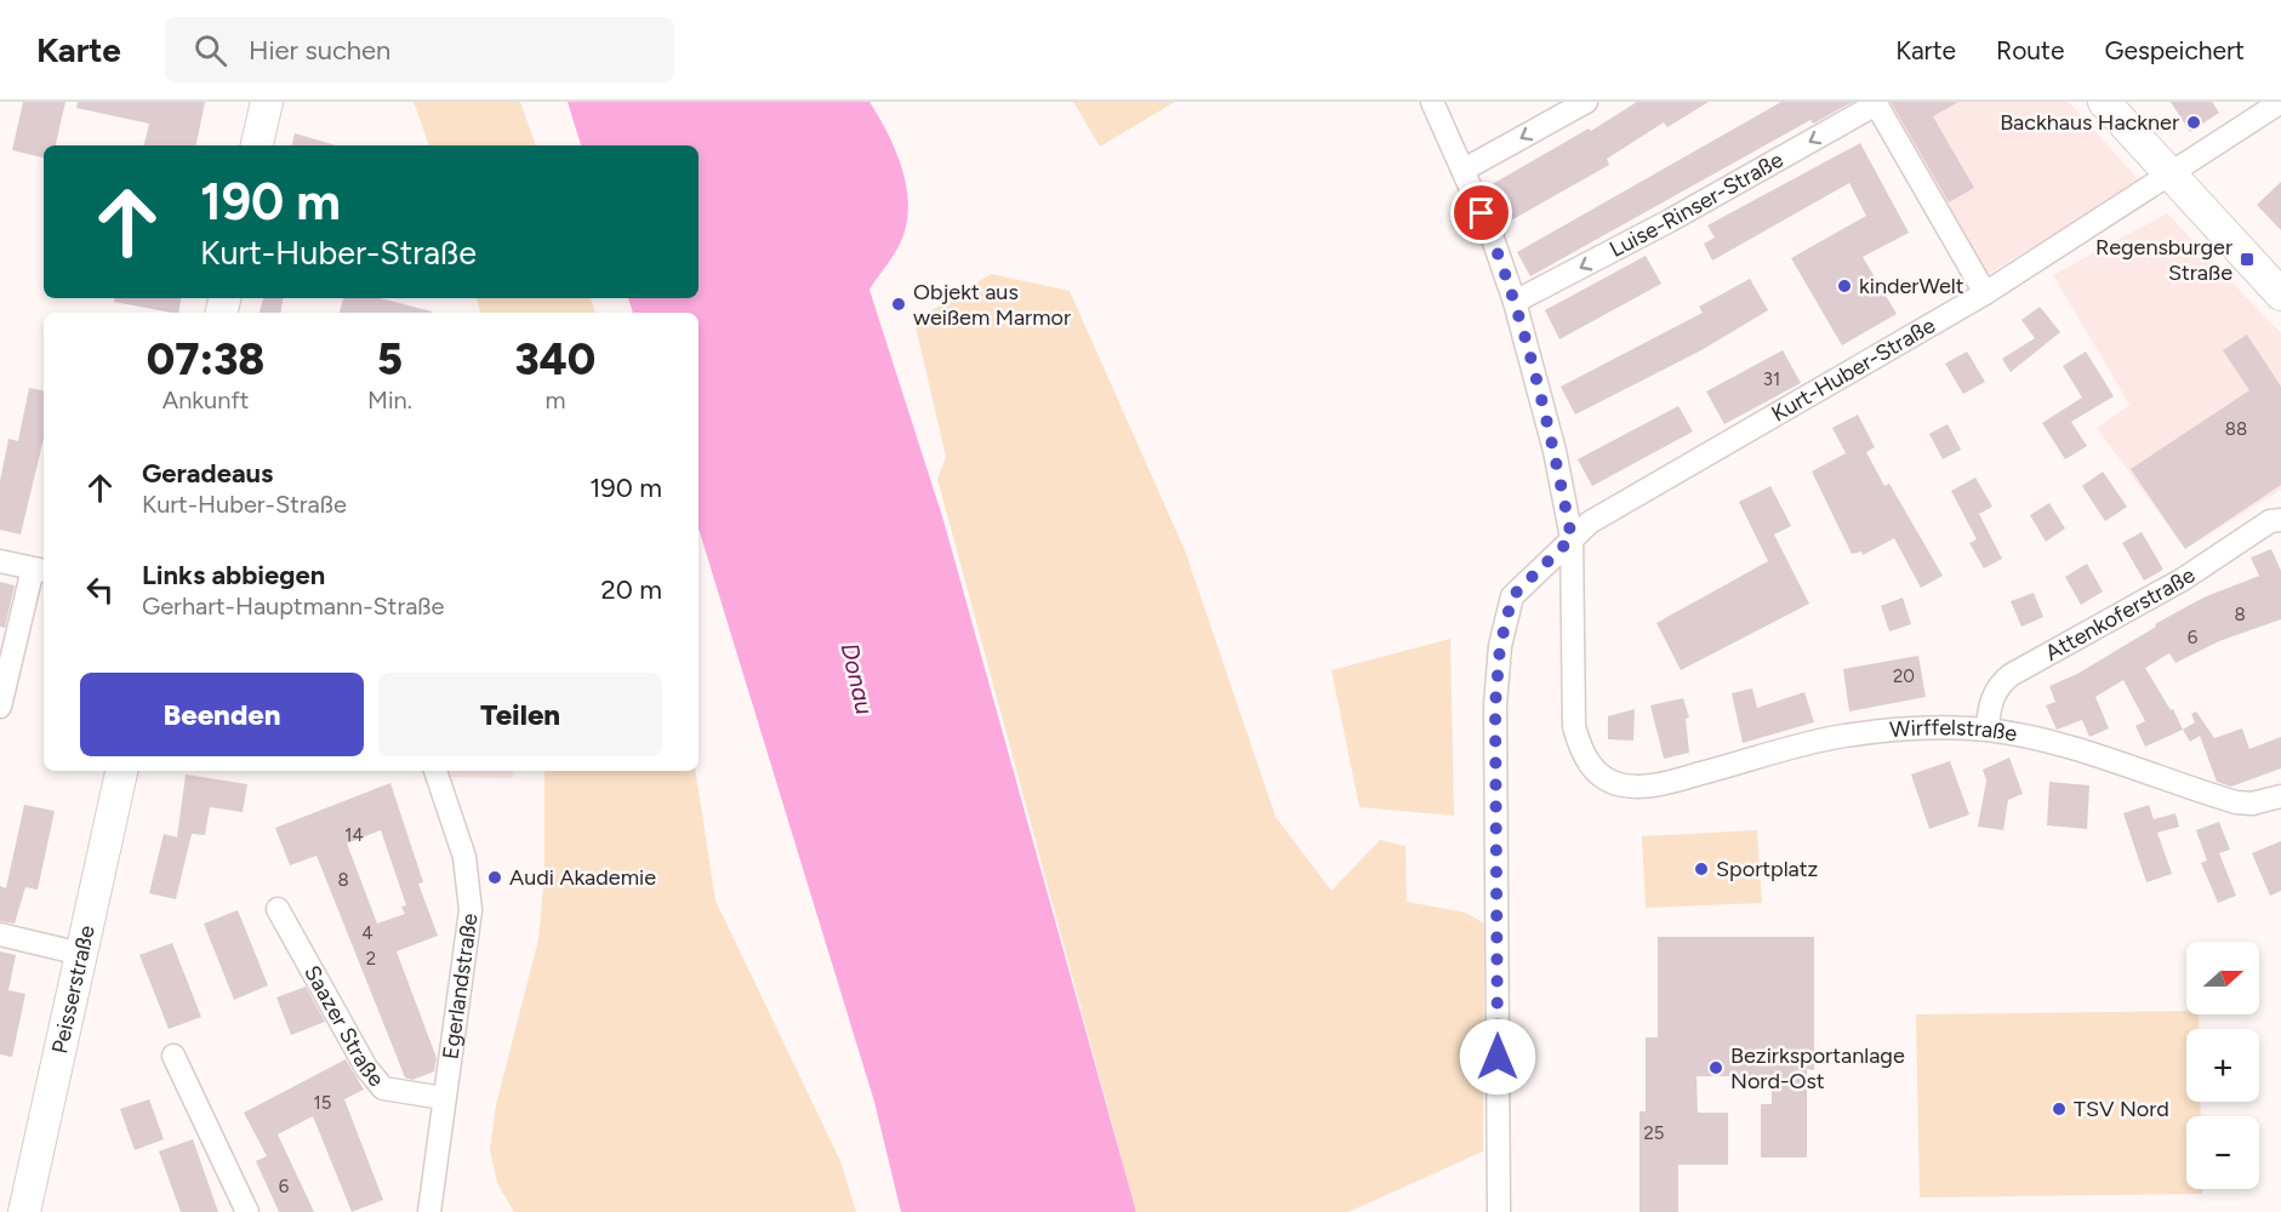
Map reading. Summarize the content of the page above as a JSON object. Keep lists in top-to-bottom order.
{
  "streets": {
    "street": [
      "Luise-Rinser-Straße",
      "Kurt-Huber-Straße",
      "Attenkoferstraße",
      "Wirffelstraße",
      "Egerlandstraße",
      "Peisserstraße",
      "Saazer Straße"
    ]
  },
  "crossings": [
    ["Kurt-Huber-Straße", "Wirffelstraße"],
    ["Attenkoferstraße", "Wirffelstraße"],
    ["Egerlandstraße", "Saazer Straße"]
  ],
  "water": ["Donau"],
  "places": {
    "other": [
      "Backhaus Hackner",
      "kinderWelt",
      "Objekt aus weißem Marmor",
      "Sportplatz",
      "Audi Akademie",
      "Bezirksportanlage Nord-Ost",
      "TSV Nord"
    ],
    "transit": ["Regensburger Straße"]
  },
  "house_numbers": [
    "31",
    "88",
    "8",
    "6",
    "20",
    "14",
    "8",
    "4",
    "2",
    "15",
    "25",
    "6"
  ],
  "north": "right",
  "page": {
    "header": "Karte",
    "search": "Hier suchen",
    "nav": ["Karte", "Route", "Gespeichert"],
    "turn": ["190 m", "Kurt-Huber-Straße"],
    "eta": [
      "07:38",
      "Ankunft",
      "5",
      "Min.",
      "340",
      "m"
    ],
    "list": [
      {
        "name": "Geradeaus",
        "note": "Kurt-Huber-Straße",
        "value": "190 m"
      },
      {
        "name": "Links abbiegen",
        "note": "Gerhart-Hauptmann-Straße",
        "value": "20 m"
      }
    ],
    "buttons": ["Beenden", "Teilen"],
    "map_buttons": ["+", "−"]
  }
}
